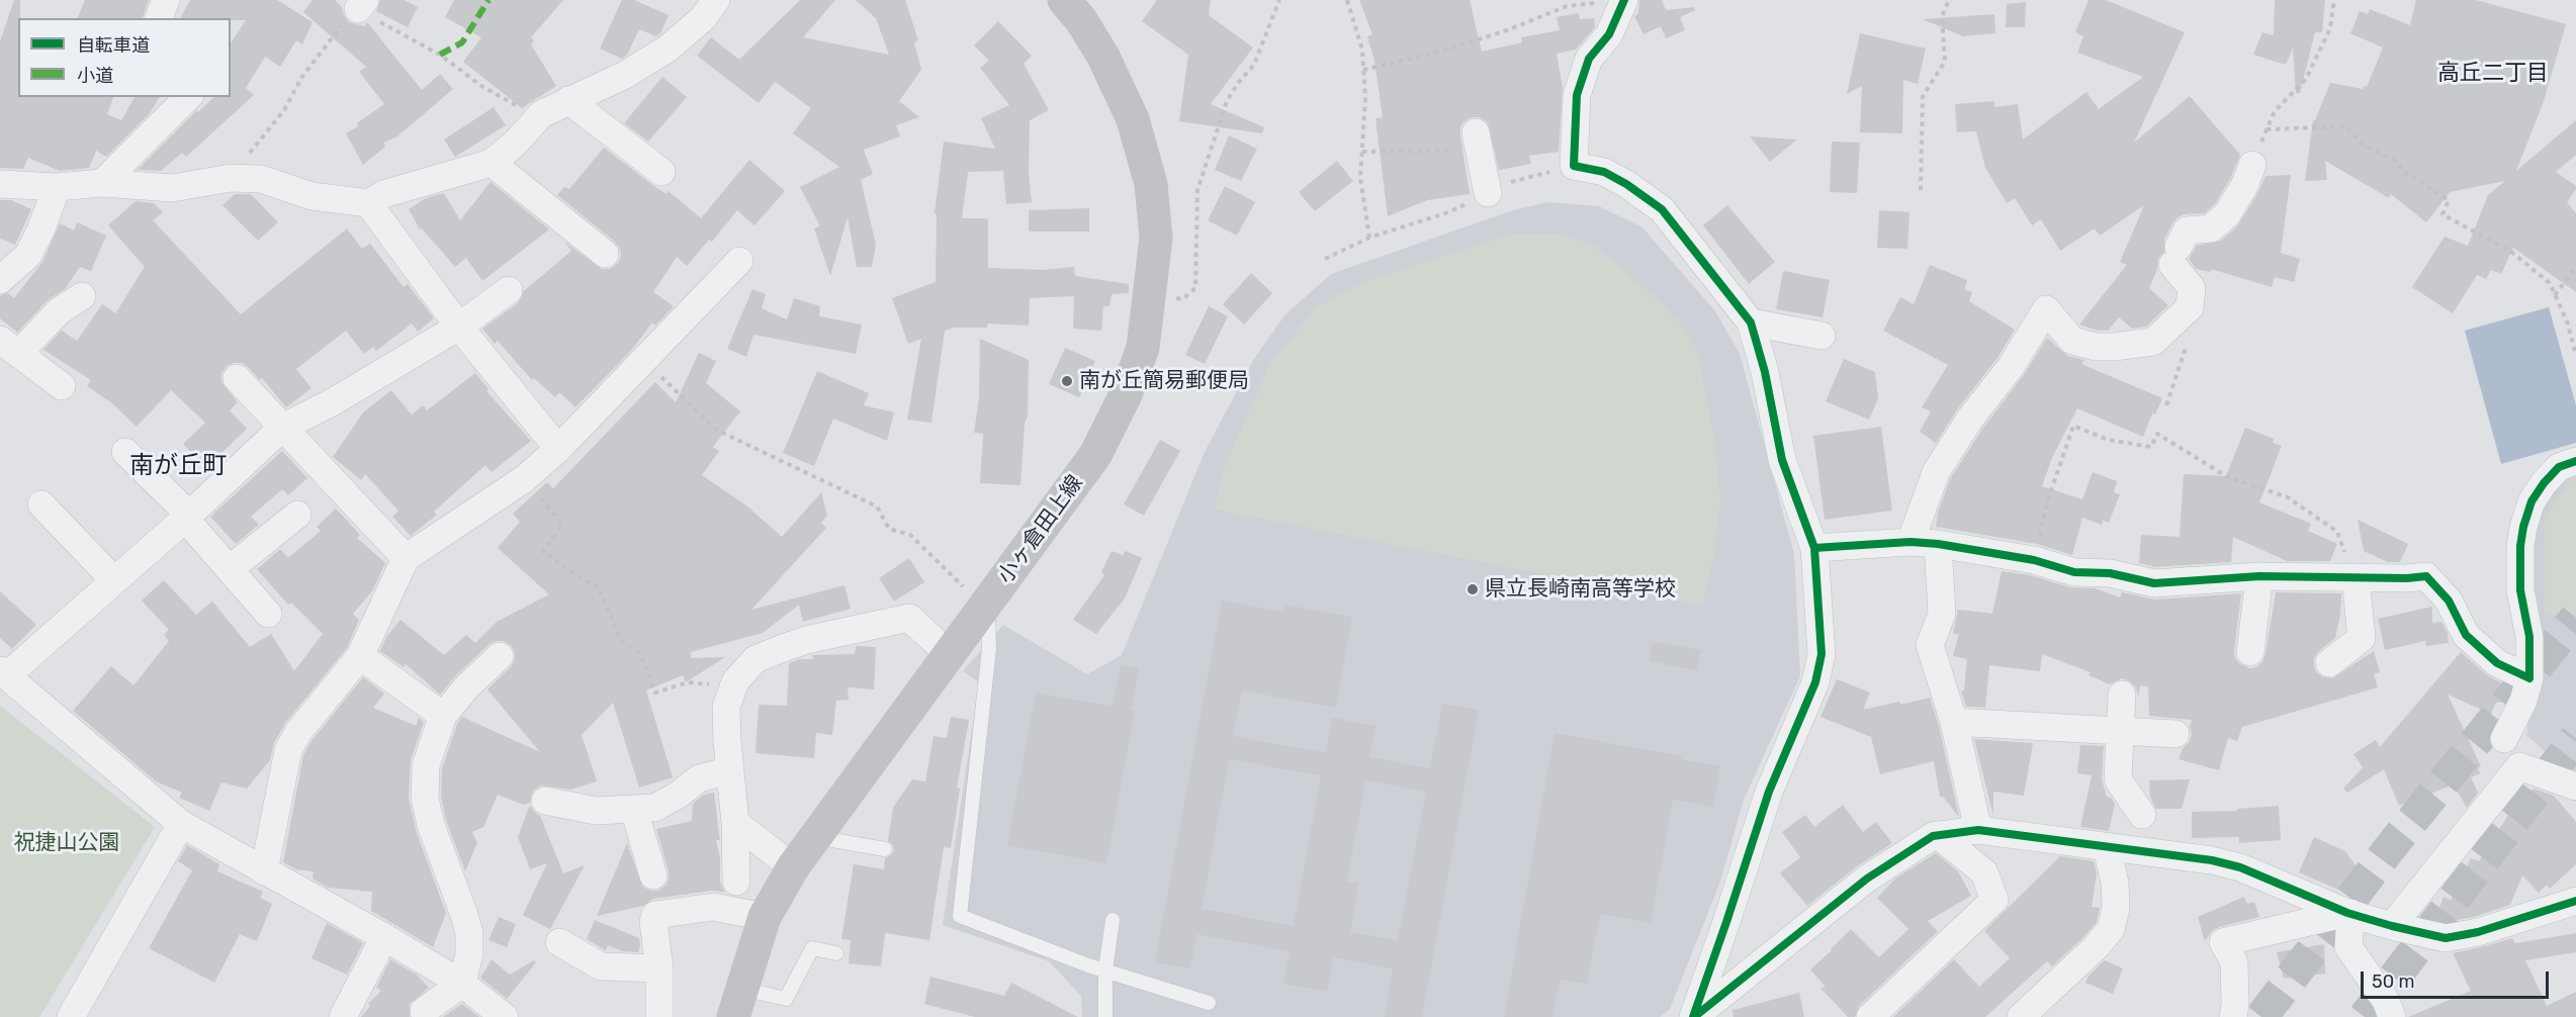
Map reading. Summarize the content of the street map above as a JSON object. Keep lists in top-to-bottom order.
{
  "streets": {
    "main road": ["小ヶ倉田上線"]
  },
  "districts": ["高丘二丁目", "南が丘町"],
  "parks": ["祝捷山公園"],
  "places": ["南が丘簡易郵便局", "県立長崎南高等学校"],
  "legend": ["自転車道", "小道"],
  "scale_bar": "50 m"
}
